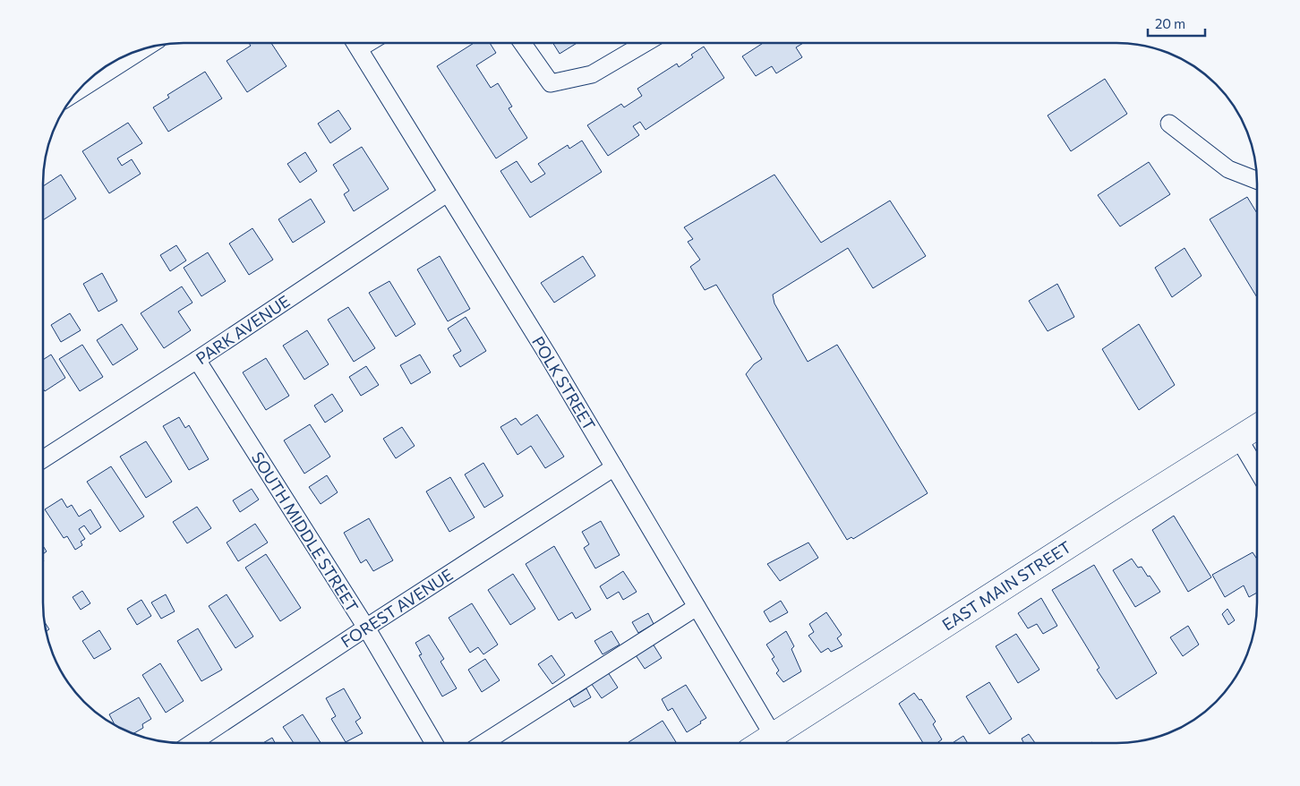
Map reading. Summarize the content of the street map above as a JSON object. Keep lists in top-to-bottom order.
{
  "streets": {
    "main road": ["EAST MAIN STREET"],
    "street": [
      "PARK AVENUE",
      "POLK STREET",
      "SOUTH MIDDLE STREET",
      "FOREST AVENUE"
    ]
  },
  "crossings": [
    ["PARK AVENUE", "POLK STREET"],
    ["PARK AVENUE", "SOUTH MIDDLE STREET"],
    ["POLK STREET", "EAST MAIN STREET"],
    ["POLK STREET", "FOREST AVENUE"],
    ["SOUTH MIDDLE STREET", "FOREST AVENUE"]
  ],
  "scale_bar": "20 m"
}
